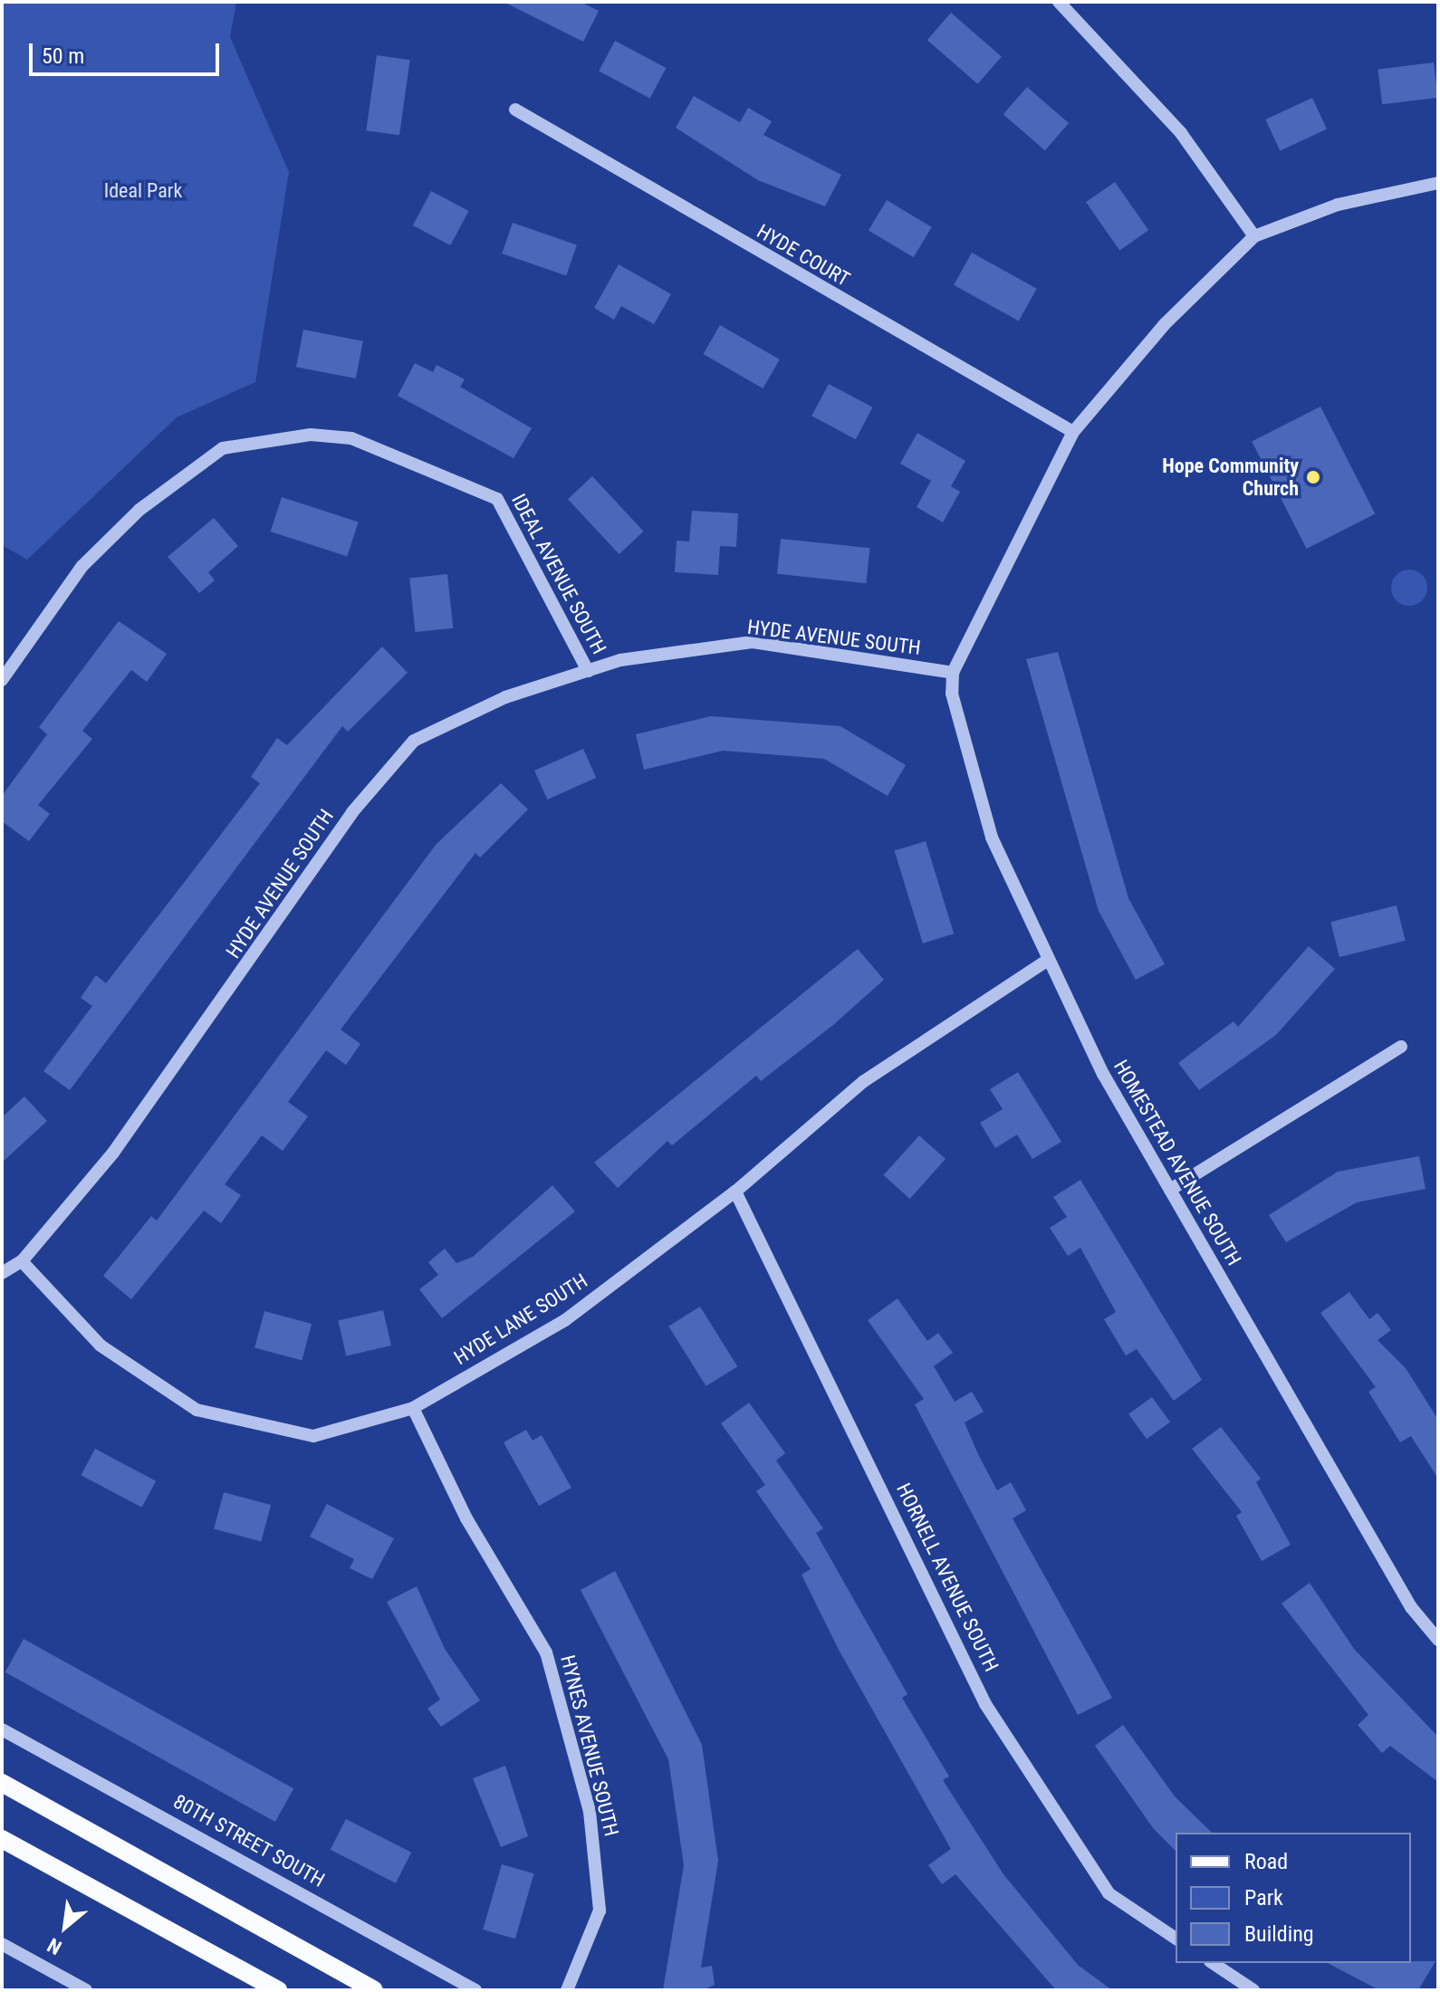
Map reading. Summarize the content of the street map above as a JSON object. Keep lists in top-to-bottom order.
{
  "streets": {
    "street": [
      "HYDE COURT",
      "IDEAL AVENUE SOUTH",
      "HYDE AVENUE SOUTH",
      "HOMESTEAD AVENUE SOUTH",
      "HYDE LANE SOUTH",
      "HORNELL AVENUE SOUTH",
      "HYNES AVENUE SOUTH",
      "80TH STREET SOUTH"
    ]
  },
  "crossings": [
    ["IDEAL AVENUE SOUTH", "HYDE AVENUE SOUTH"],
    ["HYDE AVENUE SOUTH", "HOMESTEAD AVENUE SOUTH"],
    ["HYDE AVENUE SOUTH", "HYDE LANE SOUTH"],
    ["HOMESTEAD AVENUE SOUTH", "HYDE LANE SOUTH"],
    ["HYDE LANE SOUTH", "HORNELL AVENUE SOUTH"],
    ["HYDE LANE SOUTH", "HYNES AVENUE SOUTH"]
  ],
  "parks": ["Ideal Park"],
  "places": ["Hope Community Church"],
  "legend": ["Road", "Park", "Building"],
  "scale_bar": "50 m",
  "north": "bottom left"
}
